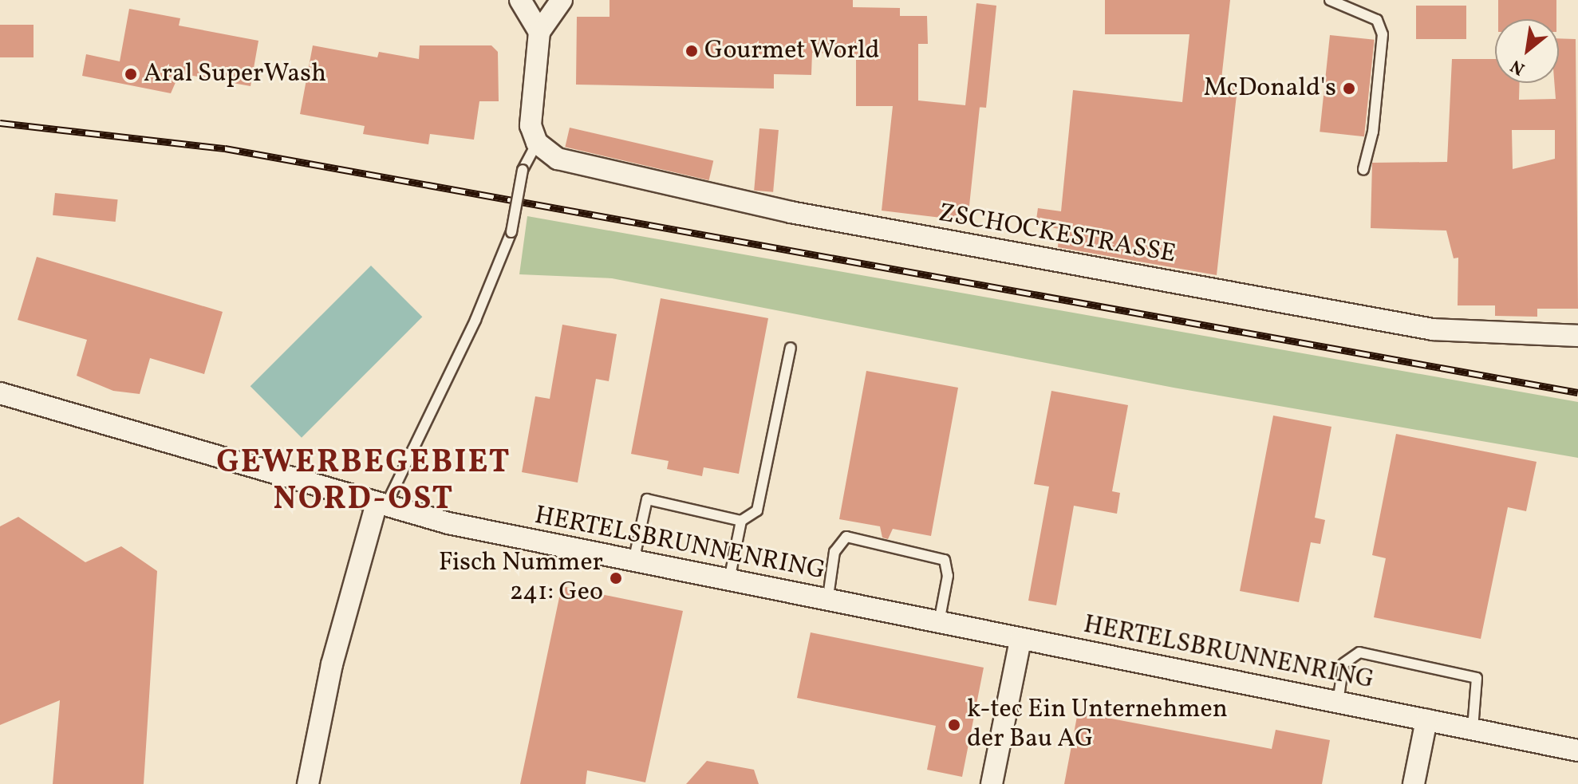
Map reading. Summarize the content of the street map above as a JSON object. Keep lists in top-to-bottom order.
{
  "streets": {
    "street": ["ZSCHOCKESTRASSE", "HERTELSBRUNNENRING"]
  },
  "districts": ["GEWERBEGEBIET NORD-OST"],
  "places": [
    "Gourmet World",
    "Aral SuperWash",
    "McDonald's",
    "Fisch Nummer 241: Geo",
    "k-tec Ein Unternehmen der Bau AG"
  ],
  "north": "bottom left"
}
